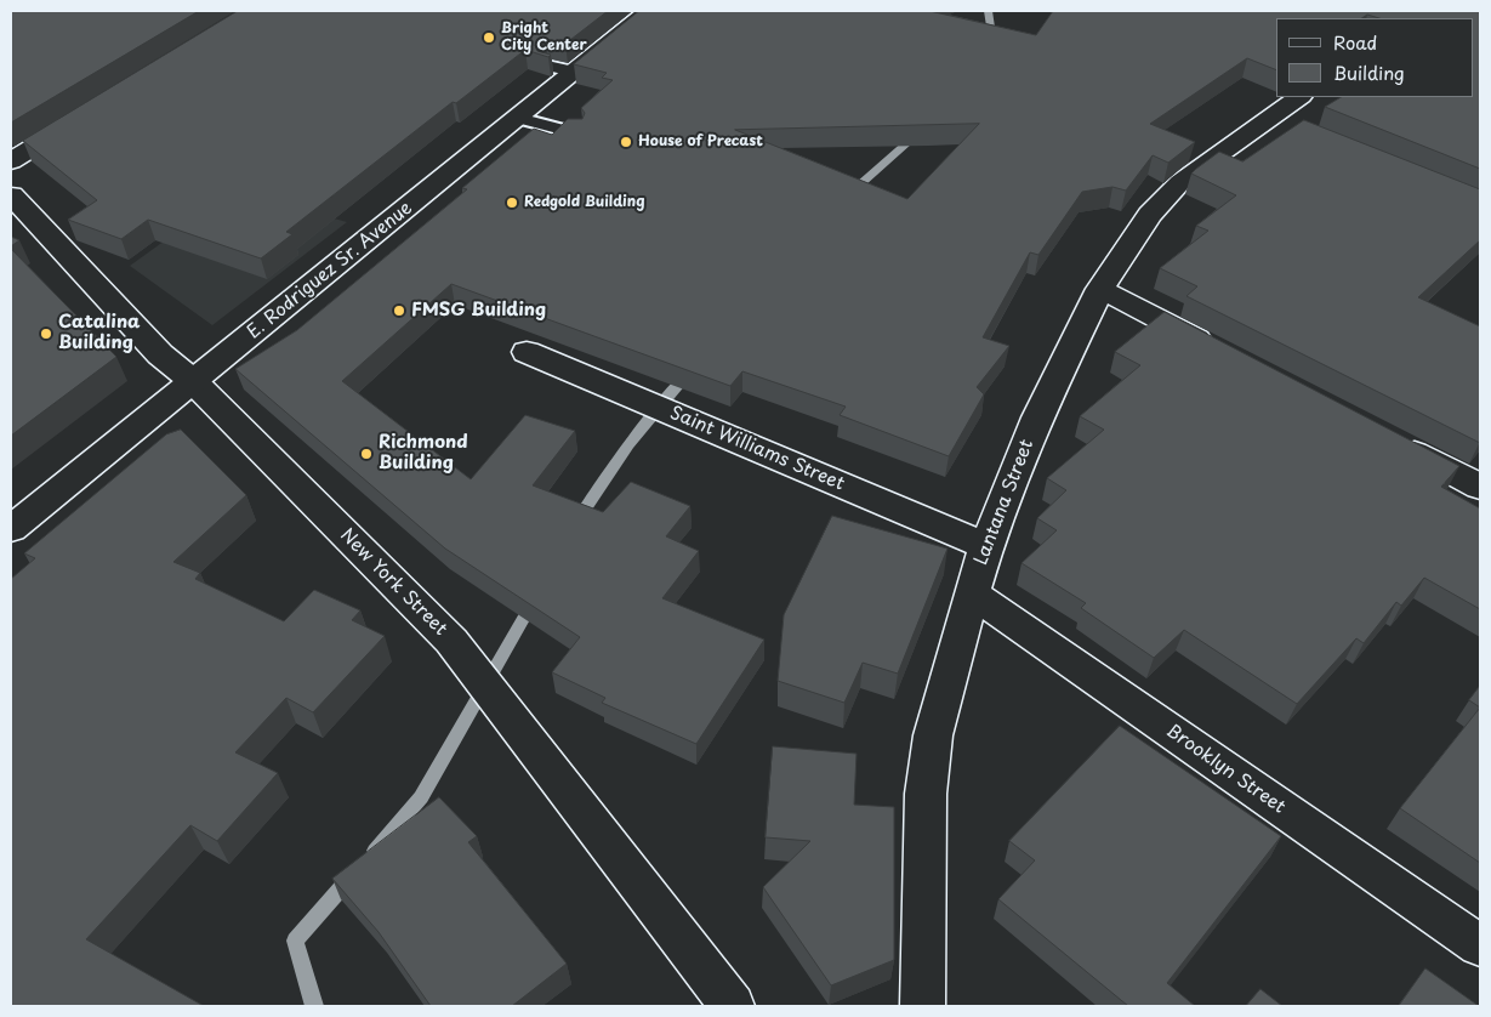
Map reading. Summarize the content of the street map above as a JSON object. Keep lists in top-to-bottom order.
{
  "streets": {
    "street": [
      "E. Rodriguez Sr. Avenue",
      "Saint Williams Street",
      "Lantana Street",
      "New York Street",
      "Brooklyn Street"
    ]
  },
  "crossings": [
    ["E. Rodriguez Sr. Avenue", "New York Street"],
    ["Saint Williams Street", "Lantana Street"],
    ["Lantana Street", "Brooklyn Street"]
  ],
  "places": [
    "Bright City Center",
    "House of Precast",
    "Redgold Building",
    "FMSG Building",
    "Catalina Building",
    "Richmond Building"
  ],
  "legend": ["Road", "Building"]
}
